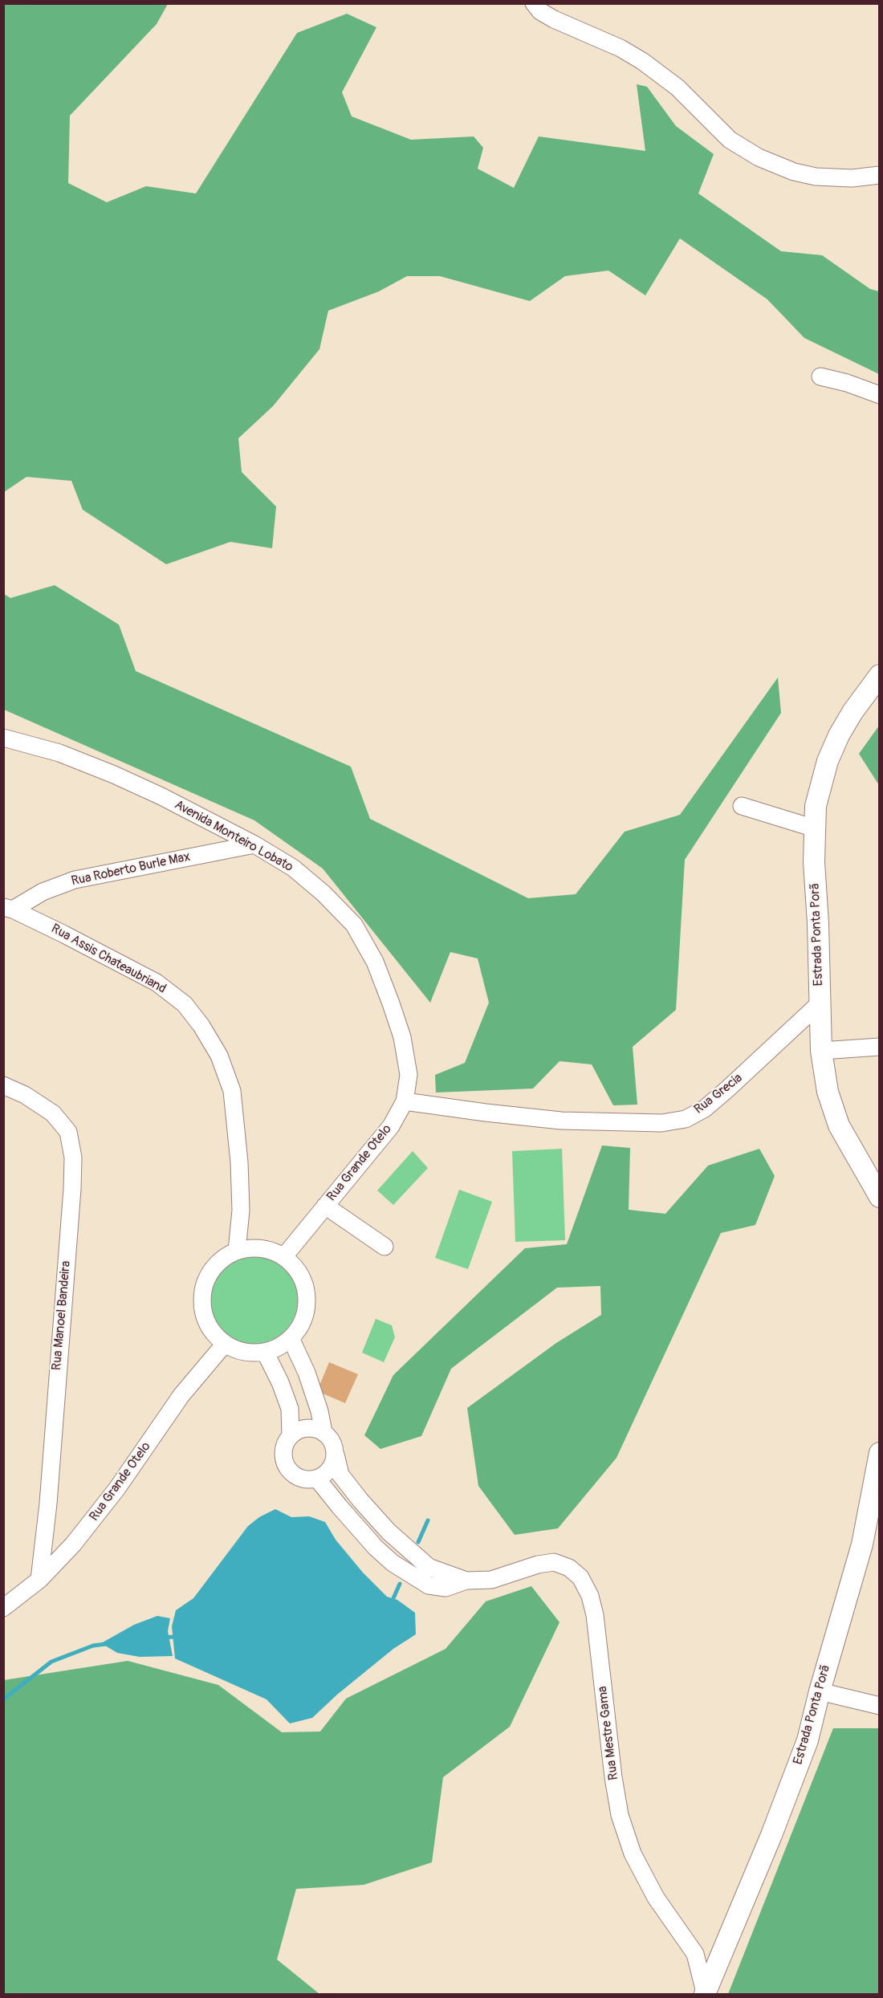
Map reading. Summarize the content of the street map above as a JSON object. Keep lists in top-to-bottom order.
{
  "streets": {
    "main road": ["Estrada Ponta Porã"],
    "street": [
      "Avenida Monteiro Lobato",
      "Rua Roberto Burle Max",
      "Rua Assis Chateaubriand",
      "Rua Grecia",
      "Rua Grande Otelo",
      "Rua Manoel Bandeira",
      "Rua Mestre Gama"
    ]
  },
  "crossings": [
    ["Avenida Monteiro Lobato", "Rua Roberto Burle Max"],
    ["Avenida Monteiro Lobato", "Rua Grecia"],
    ["Avenida Monteiro Lobato", "Rua Grande Otelo"],
    ["Rua Roberto Burle Max", "Rua Assis Chateaubriand"],
    ["Estrada Ponta Porã", "Rua Grecia"],
    ["Estrada Ponta Porã", "Rua Mestre Gama"],
    ["Rua Assis Chateaubriand", "Rua Grande Otelo"],
    ["Rua Grecia", "Rua Grande Otelo"],
    ["Rua Grande Otelo", "Rua Manoel Bandeira"]
  ]
}
